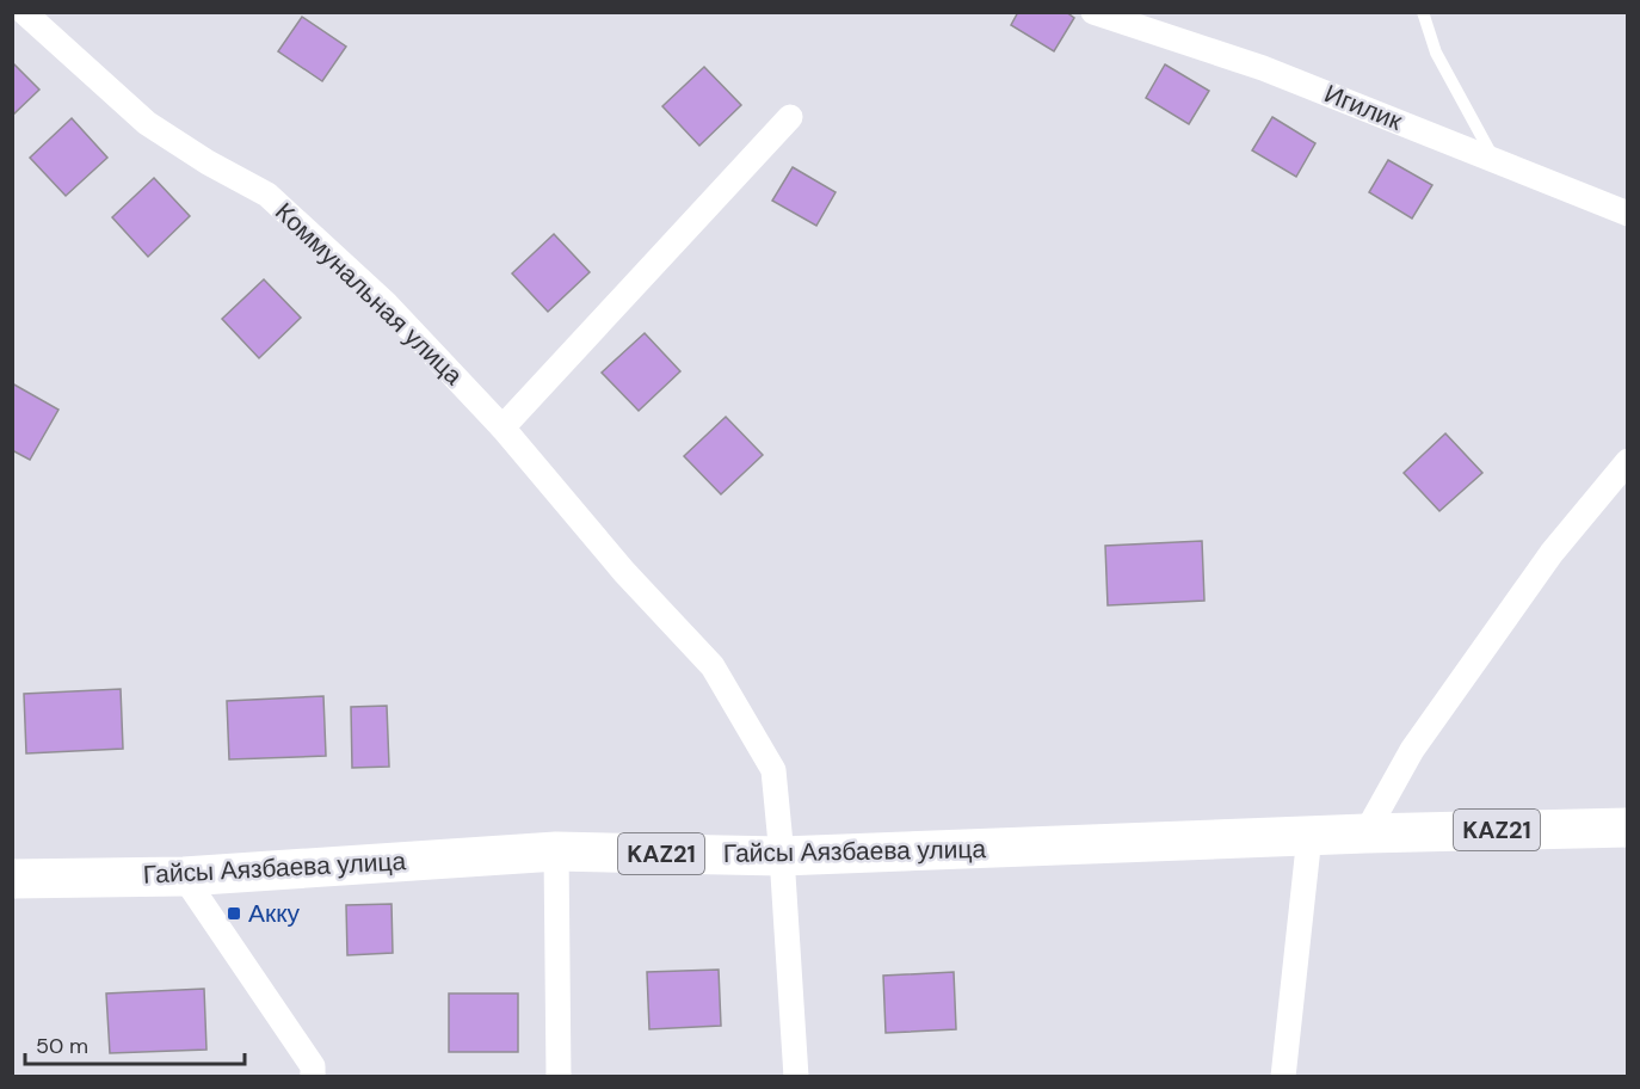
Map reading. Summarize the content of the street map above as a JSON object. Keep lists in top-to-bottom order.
{
  "streets": {
    "highway": ["KAZ21", "Гайсы Аязбаева улица"],
    "street": ["Игилик", "Коммунальная улица"]
  },
  "crossings": [
    ["Коммунальная улица", "Гайсы Аязбаева улица"],
    ["KAZ21", "Гайсы Аязбаева улица"]
  ],
  "places": {
    "transit": ["Акку"]
  },
  "scale_bar": "50 m"
}
